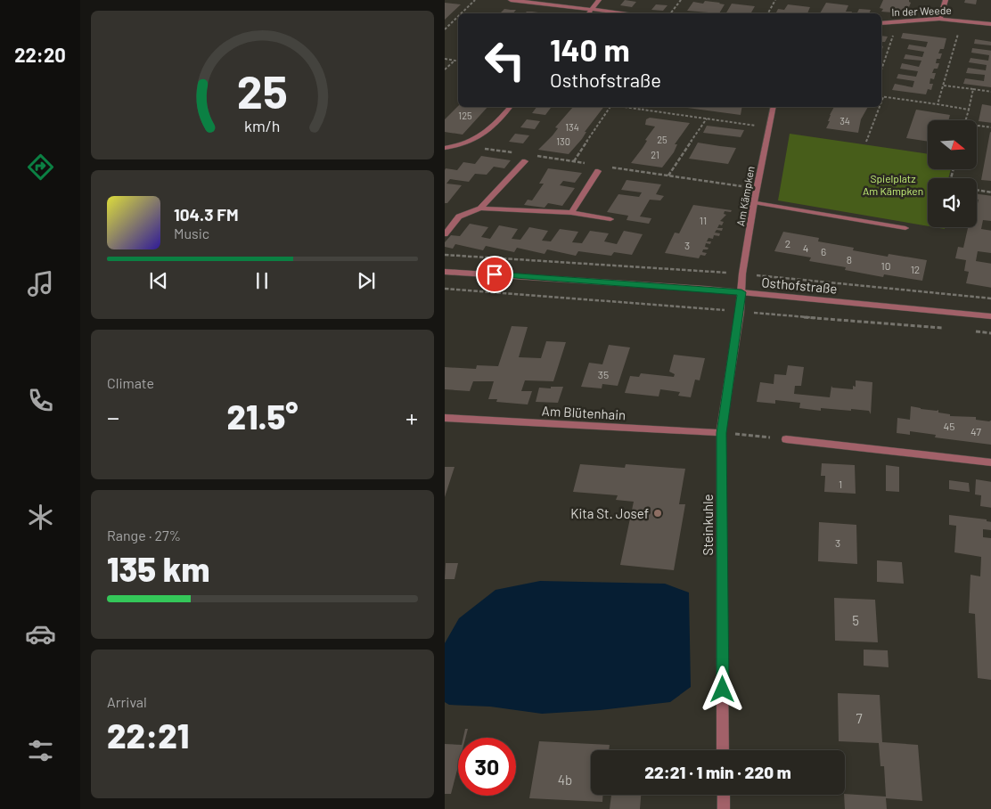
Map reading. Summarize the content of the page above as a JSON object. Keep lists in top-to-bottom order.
{
  "streets": {
    "street": [
      "In der Weede",
      "Am Kämpken",
      "Osthofstraße",
      "Am Blütenhain",
      "Steinkuhle"
    ]
  },
  "crossings": [
    ["Am Kämpken", "Osthofstraße"],
    ["Am Kämpken", "Steinkuhle"],
    ["Osthofstraße", "Steinkuhle"],
    ["Am Blütenhain", "Steinkuhle"]
  ],
  "parks": ["Spielplatz Am Kämpken"],
  "places": ["Kita St. Josef"],
  "house_numbers": [
    "125",
    "34",
    "134",
    "25",
    "130",
    "21",
    "11",
    "2",
    "3",
    "4",
    "6",
    "8",
    "10",
    "12",
    "35",
    "45",
    "47",
    "1",
    "3",
    "5",
    "7",
    "4b"
  ],
  "north": "right",
  "page": {
    "tabs": "22:20",
    "turn": ["140 m", "Osthofstraße"],
    "song": ["104.3 FM", "Music"],
    "tile": [
      "Climate",
      ["Range · 27%", "135 km"],
      ["Arrival", "22:21"]
    ],
    "heat": ["−", "21.5°", "+"],
    "limit": "30",
    "trip": "22:21 · 1 min · 220 m",
    "gauge": ["25", "km/h"]
  }
}
